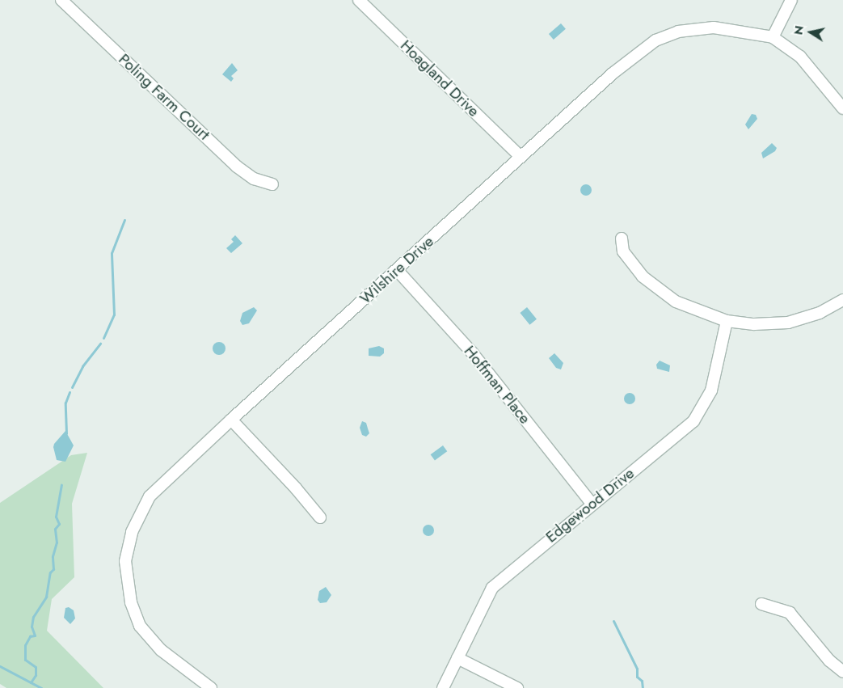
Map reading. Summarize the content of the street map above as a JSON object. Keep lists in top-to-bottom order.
{
  "streets": {
    "street": [
      "Hoagland Drive",
      "Poling Farm Court",
      "Wilshire Drive",
      "Hoffman Place",
      "Edgewood Drive"
    ]
  },
  "crossings": [
    ["Hoagland Drive", "Wilshire Drive"],
    ["Wilshire Drive", "Hoffman Place"],
    ["Hoffman Place", "Edgewood Drive"]
  ],
  "north": "left"
}
